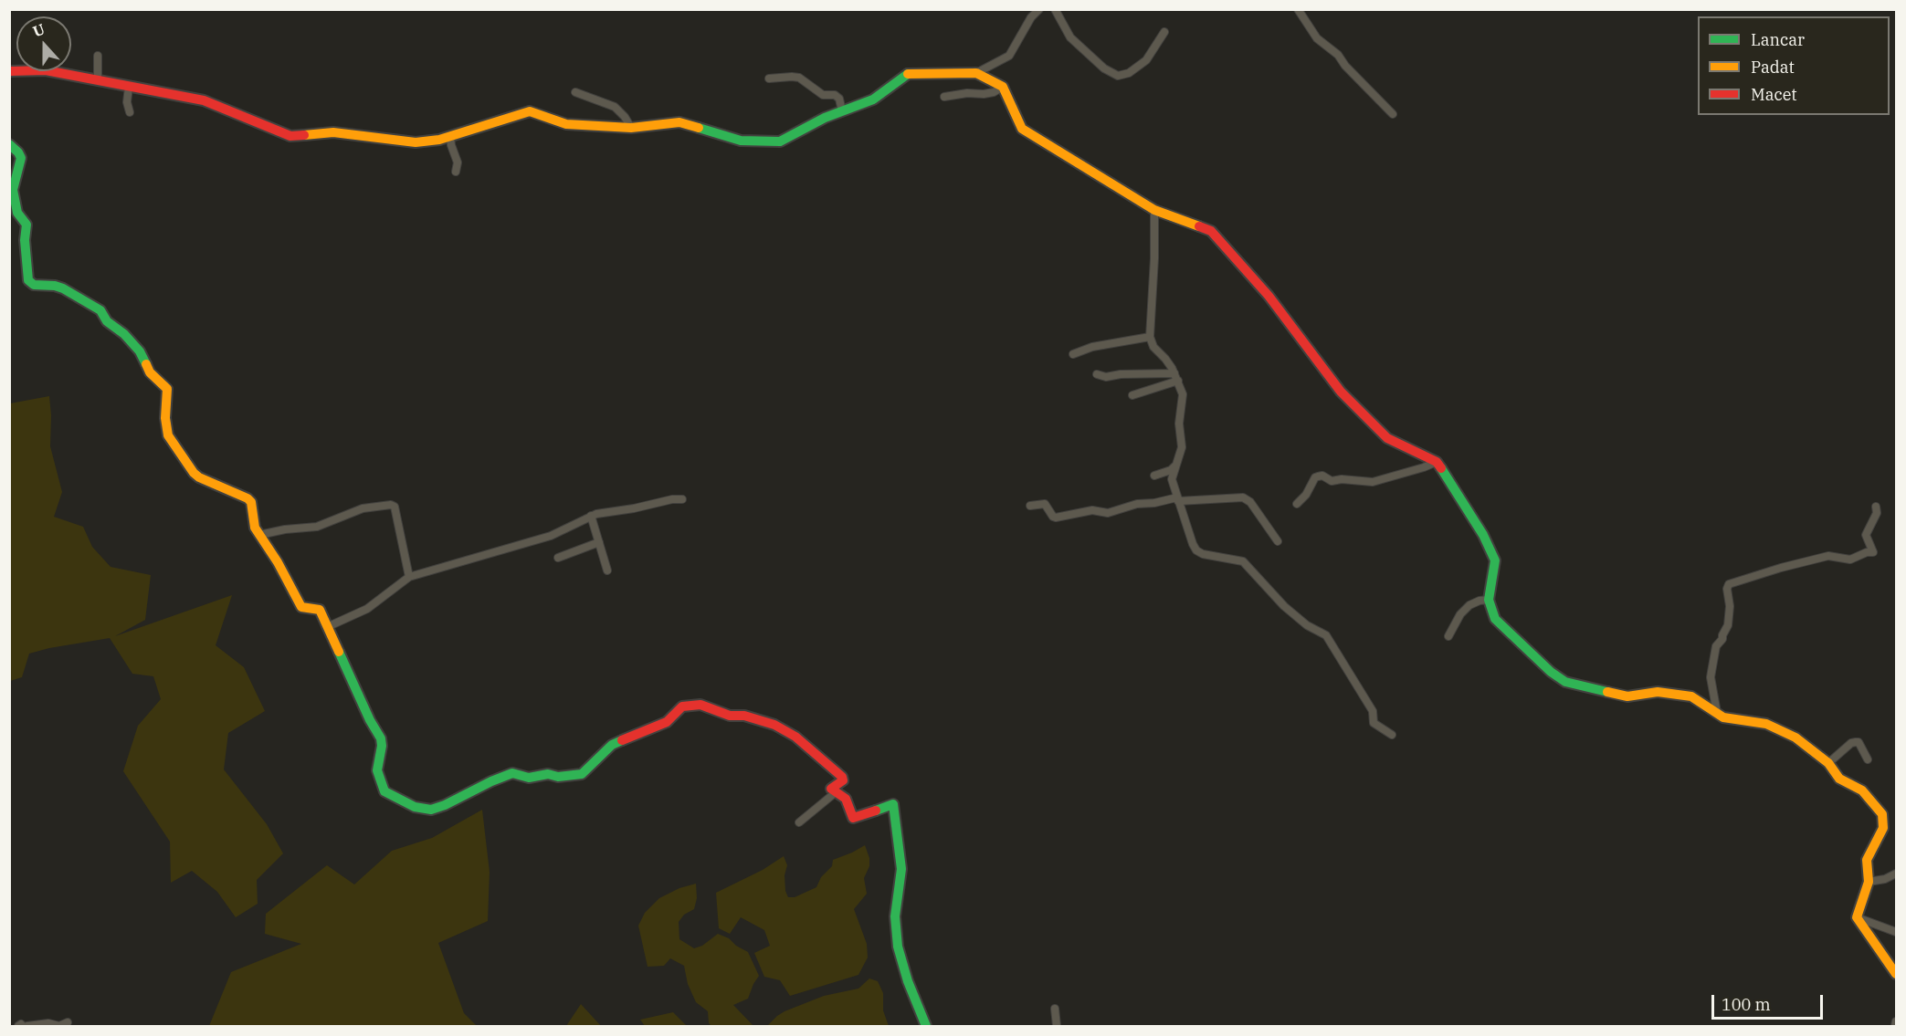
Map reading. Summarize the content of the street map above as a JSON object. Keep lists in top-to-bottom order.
{
  "legend": ["Lancar", "Padat", "Macet"],
  "scale_bar": "100 m",
  "north": "top"
}
